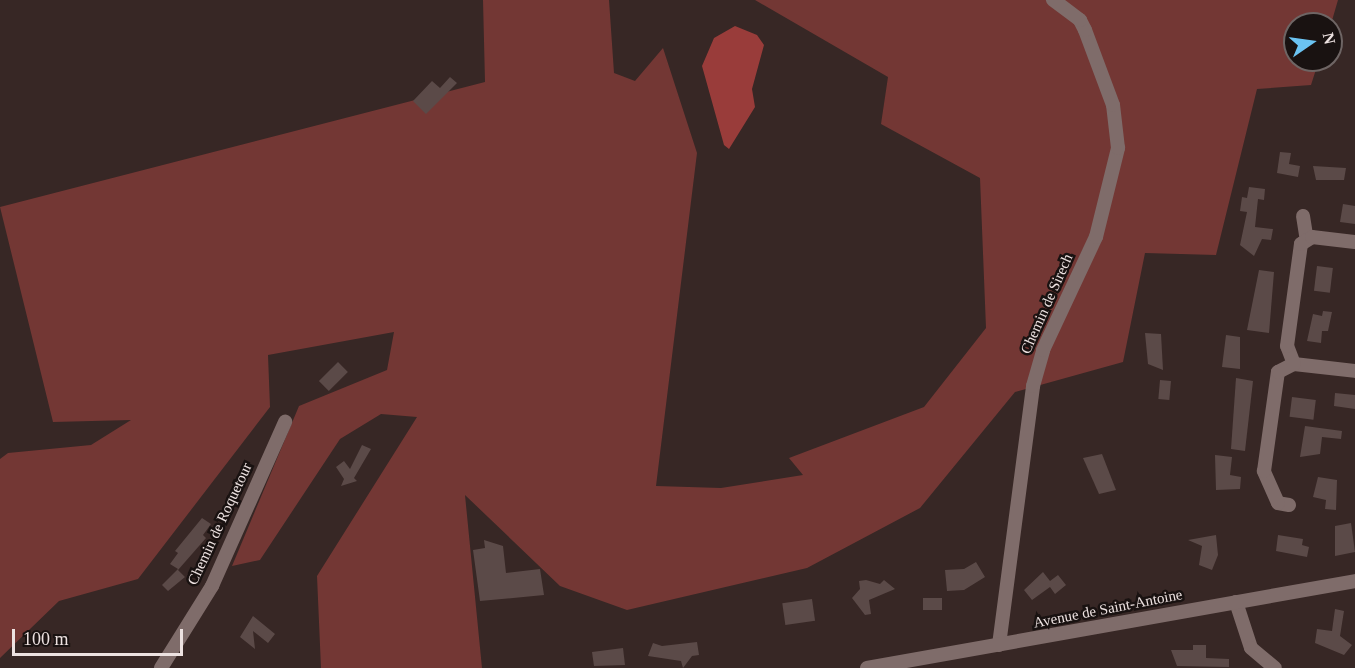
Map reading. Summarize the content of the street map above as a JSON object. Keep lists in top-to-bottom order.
{
  "streets": {
    "street": ["Chemin de Sirech", "Chemin de Roquetour", "Avenue de Saint-Antoine"]
  },
  "crossings": [
    ["Chemin de Sirech", "Avenue de Saint-Antoine"]
  ],
  "scale_bar": "100 m",
  "north": "right"
}
